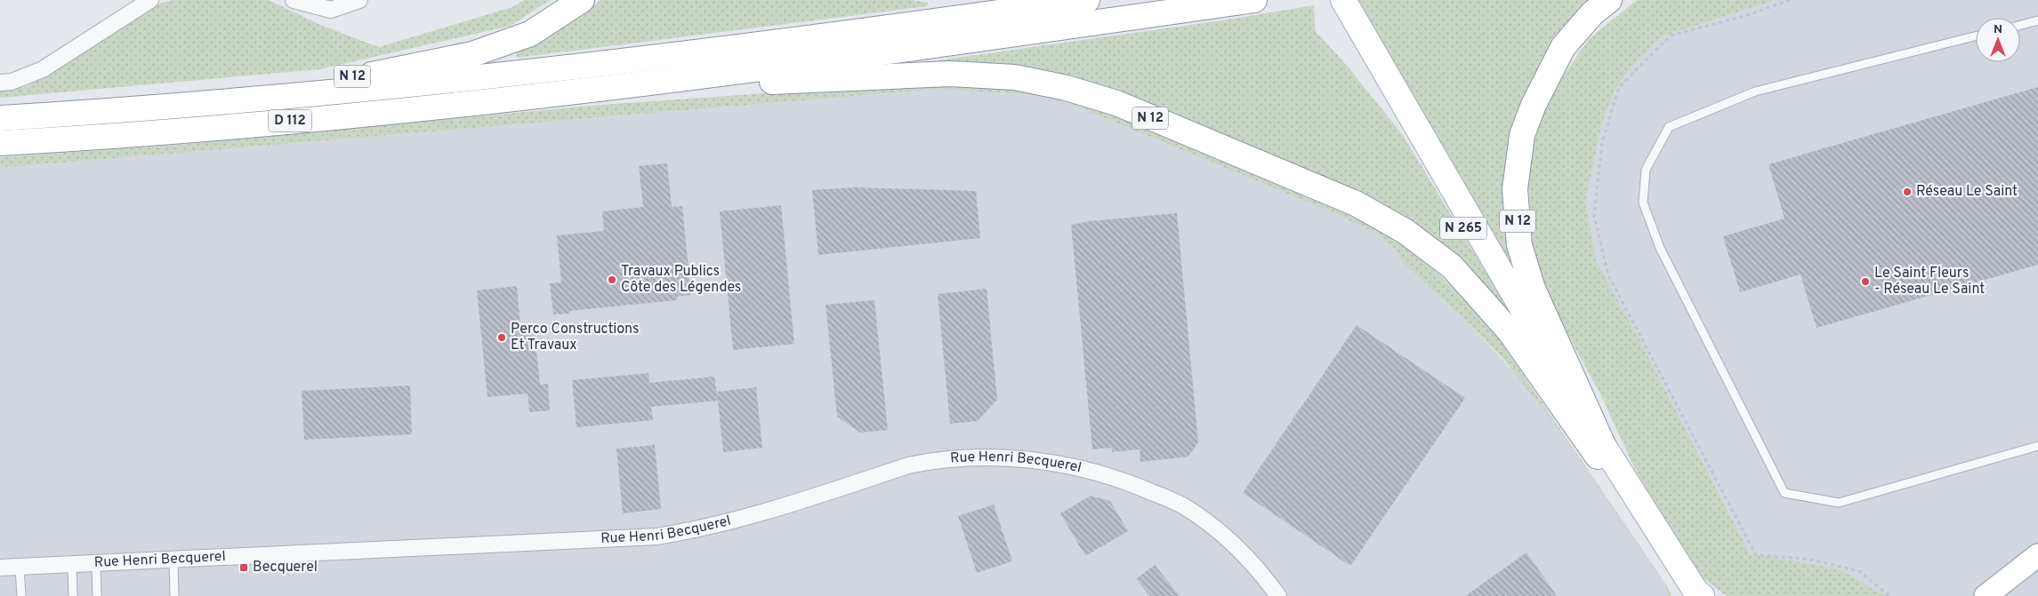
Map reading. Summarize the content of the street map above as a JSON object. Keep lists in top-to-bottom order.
{
  "streets": {
    "main road": ["N 12", "D 112", "N 265"],
    "street": ["Rue Henri Becquerel"]
  },
  "crossings": [
    ["N 12", "D 112"],
    ["N 12", "N 265"]
  ],
  "places": {
    "other": [
      "Réseau Le Saint",
      "Travaux Publics Côte des Légendes",
      "Le Saint Fleurs - Réseau Le Saint",
      "Perco Constructions Et Travaux"
    ],
    "transit": ["Becquerel"]
  },
  "north": "top"
}
